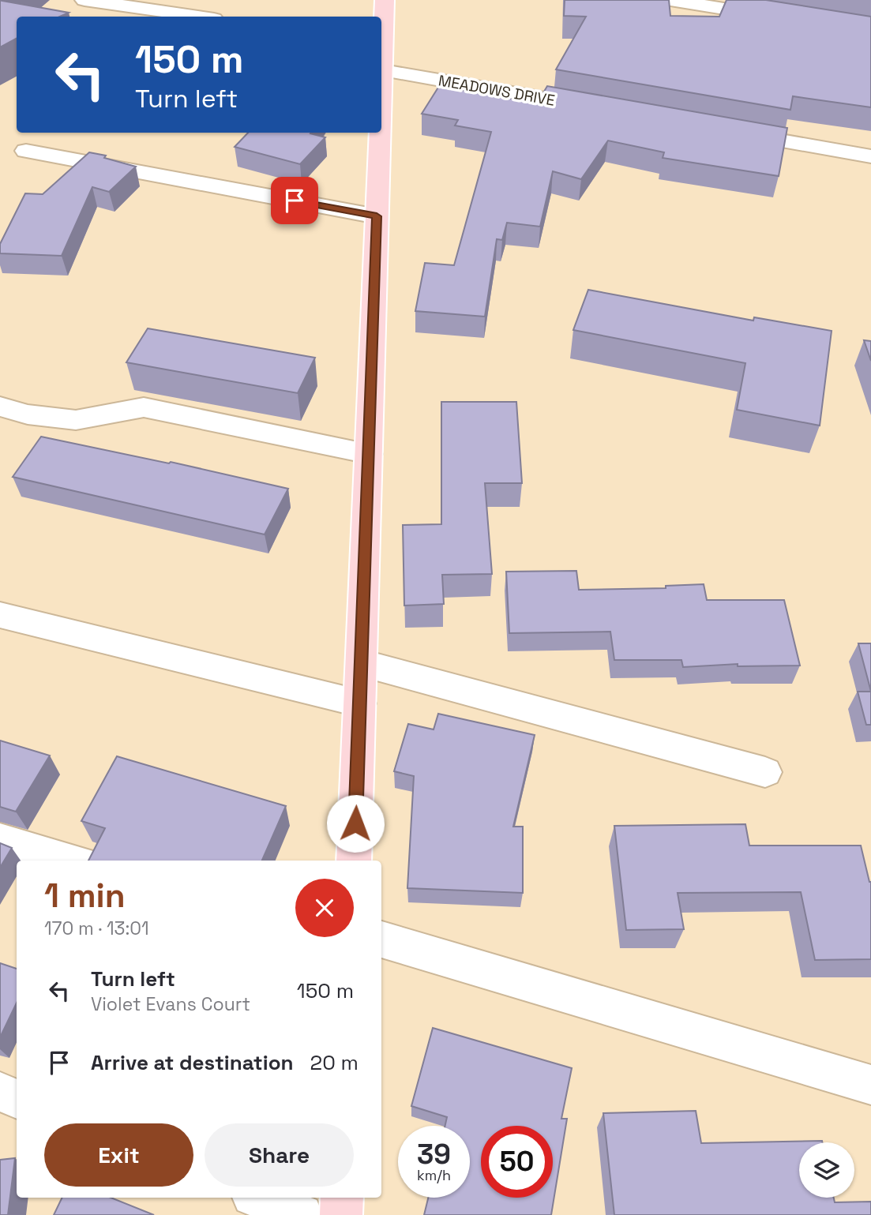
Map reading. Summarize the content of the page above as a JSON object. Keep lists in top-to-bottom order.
{
  "streets": {
    "street": ["MEADOWS DRIVE"]
  },
  "page": {
    "turn": ["150 m", "Turn left"],
    "heading": ["1 min", "170 m · 13:01"],
    "list": [
      {
        "name": "Turn left",
        "note": "Violet Evans Court",
        "value": "150 m"
      },
      {
        "name": "Arrive at destination",
        "value": "20 m"
      }
    ],
    "buttons": ["Exit", "Share"],
    "speed": "39 km/h",
    "limit": "50"
  }
}
